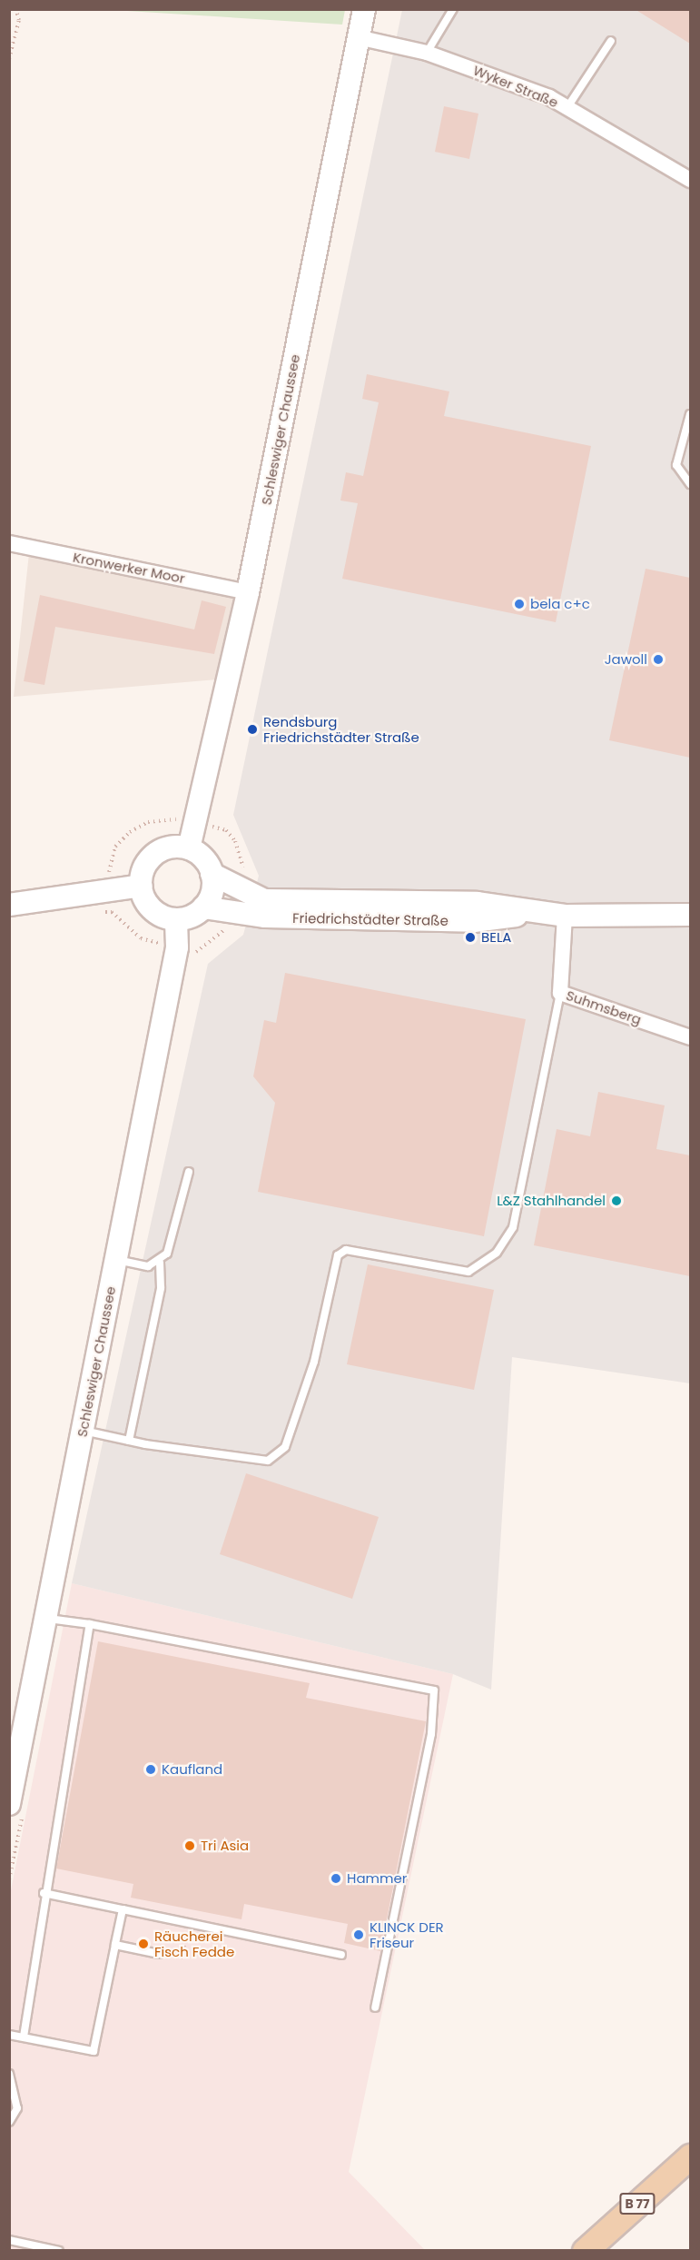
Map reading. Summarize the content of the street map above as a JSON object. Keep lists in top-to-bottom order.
{
  "streets": {
    "main road": ["Schleswiger Chaussee", "Friedrichstädter Straße", "B 77"],
    "street": ["Wyker Straße", "Kronwerker Moor", "Suhmsberg"]
  },
  "crossings": [
    ["Wyker Straße", "Schleswiger Chaussee"],
    ["Schleswiger Chaussee", "Kronwerker Moor"],
    ["Schleswiger Chaussee", "Friedrichstädter Straße"],
    ["Friedrichstädter Straße", "Suhmsberg"]
  ],
  "places": [
    "bela c+c",
    "Jawoll",
    "Rendsburg Friedrichstädter Straße",
    "BELA",
    "L&Z Stahlhandel",
    "Kaufland",
    "Tri Asia",
    "Hammer",
    "KLINCK DER Friseur",
    "Räucherei Fisch Fedde"
  ]
}
